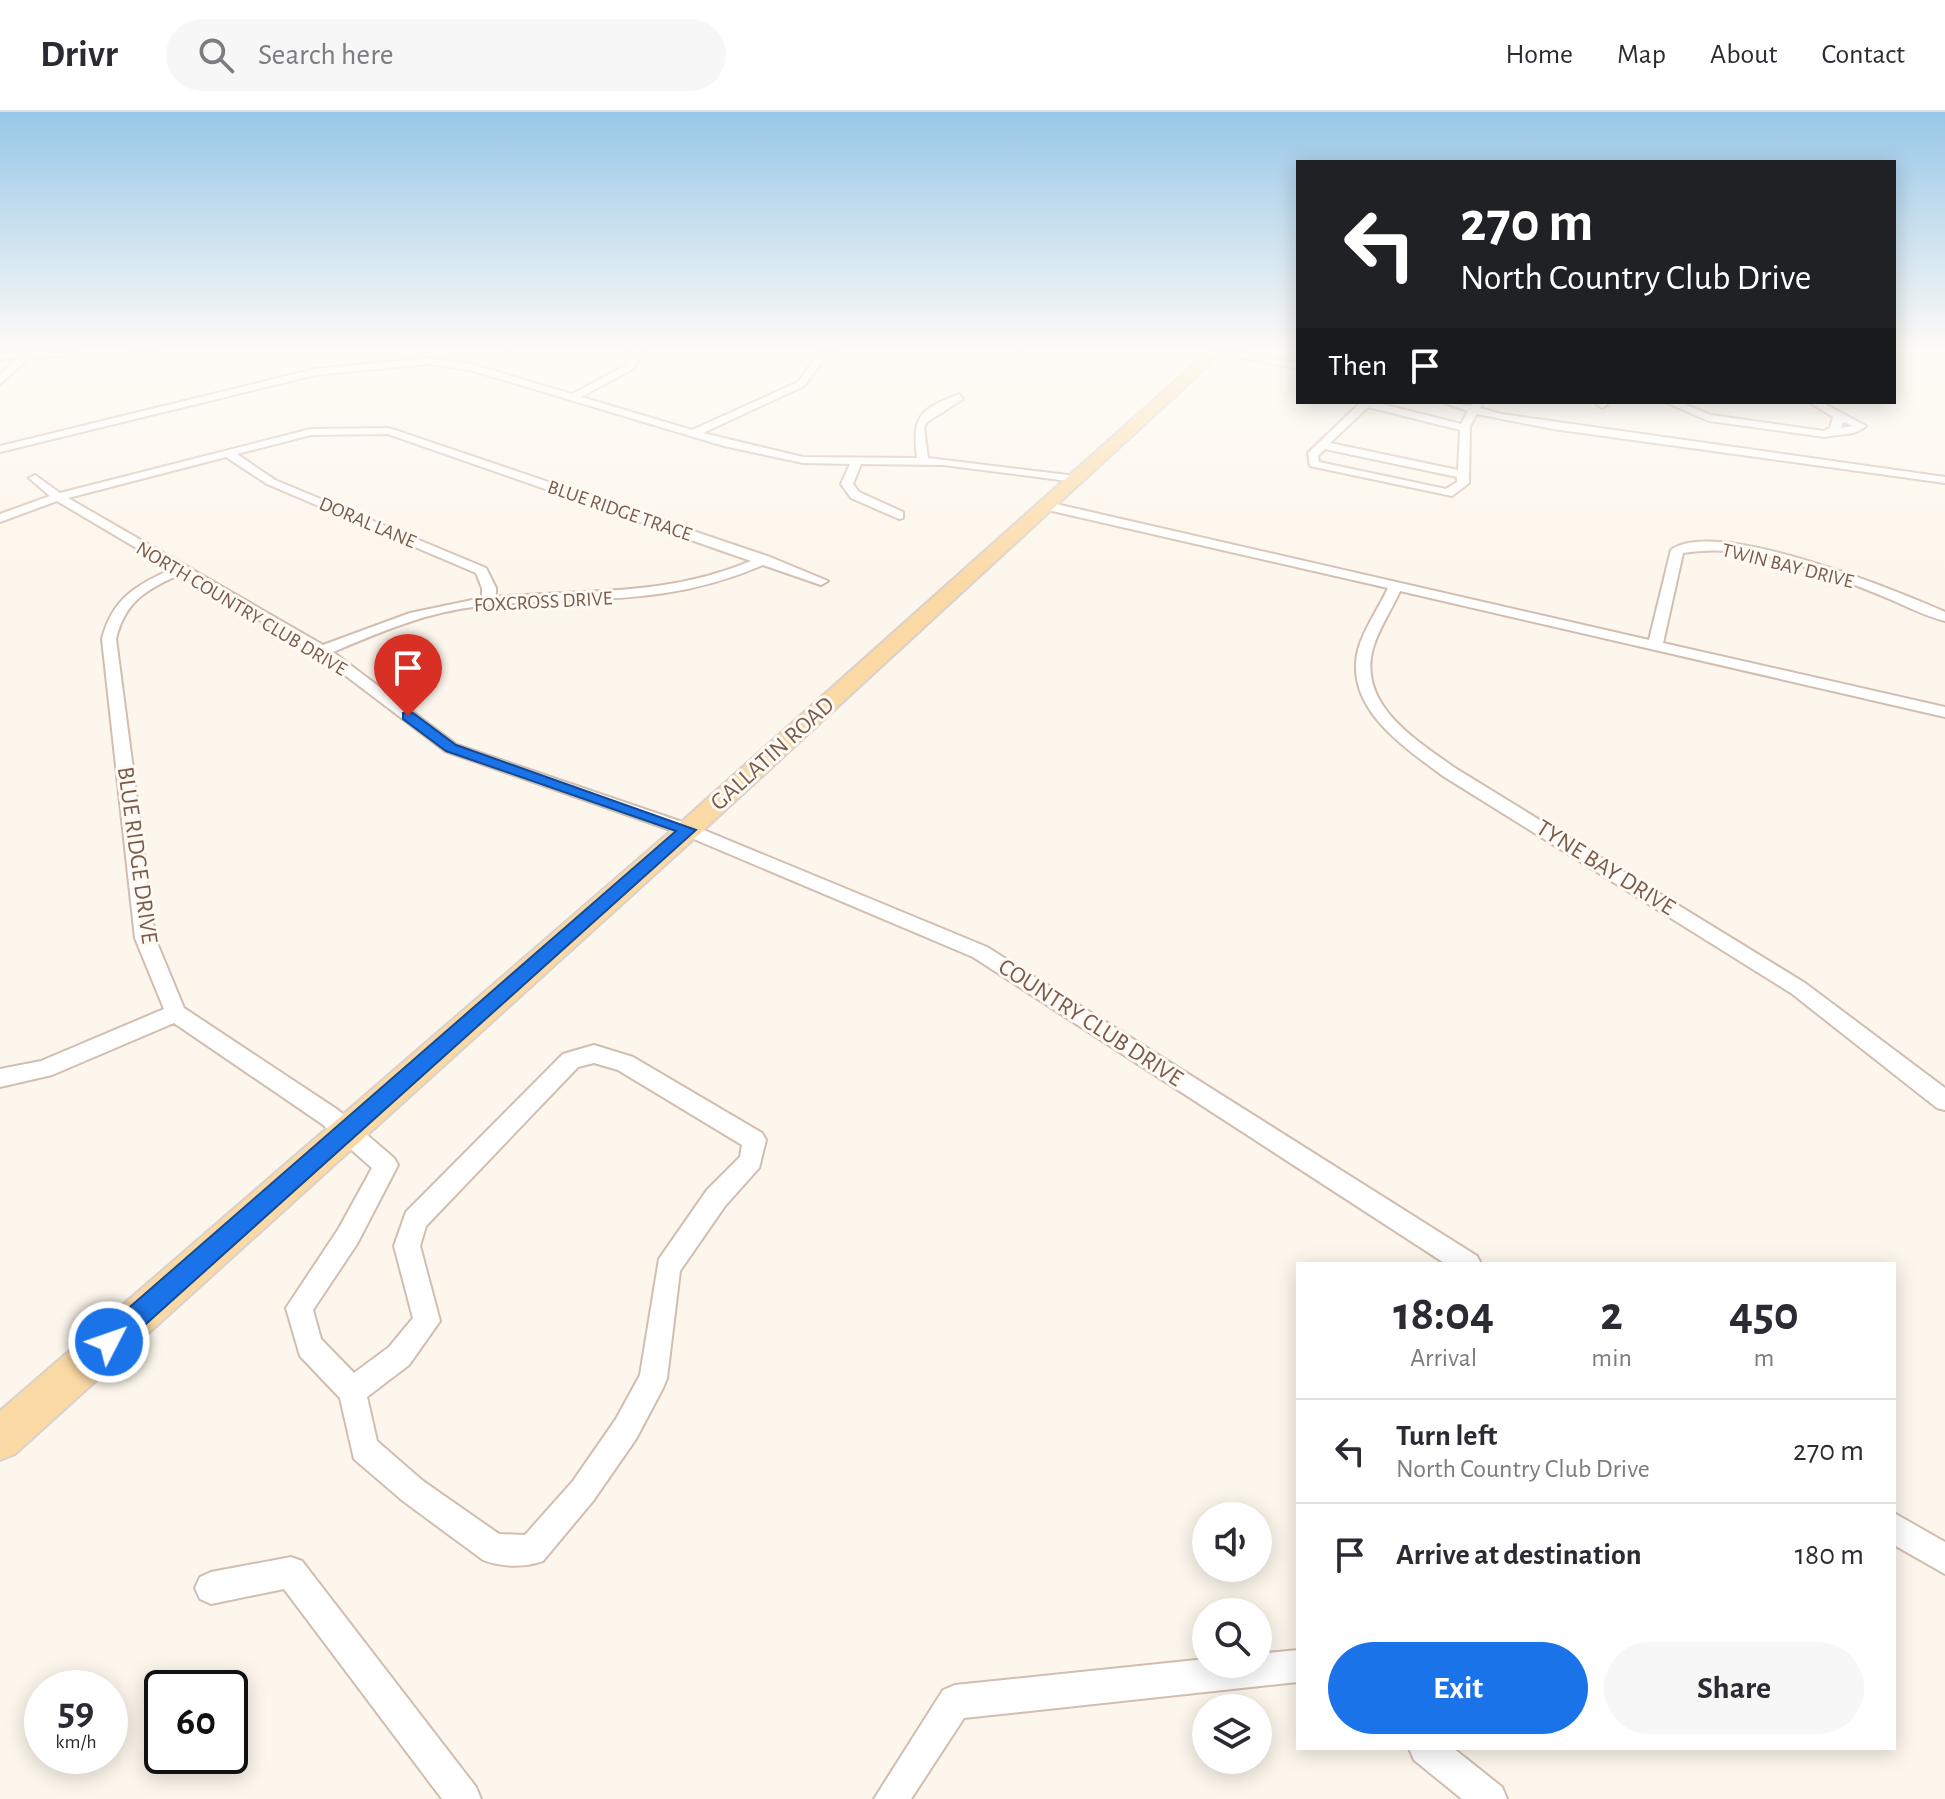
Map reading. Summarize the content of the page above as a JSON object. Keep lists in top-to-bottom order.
{
  "streets": {
    "main road": ["GALLATIN ROAD"],
    "street": [
      "BLUE RIDGE TRACE",
      "DORAL LANE",
      "TWIN BAY DRIVE",
      "FOXCROSS DRIVE",
      "NORTH COUNTRY CLUB DRIVE",
      "BLUE RIDGE DRIVE",
      "TYNE BAY DRIVE",
      "COUNTRY CLUB DRIVE"
    ]
  },
  "crossings": [
    ["BLUE RIDGE TRACE", "DORAL LANE"],
    ["BLUE RIDGE TRACE", "FOXCROSS DRIVE"],
    ["BLUE RIDGE TRACE", "NORTH COUNTRY CLUB DRIVE"],
    ["DORAL LANE", "FOXCROSS DRIVE"],
    ["FOXCROSS DRIVE", "NORTH COUNTRY CLUB DRIVE"],
    ["NORTH COUNTRY CLUB DRIVE", "GALLATIN ROAD"],
    ["NORTH COUNTRY CLUB DRIVE", "BLUE RIDGE DRIVE"],
    ["NORTH COUNTRY CLUB DRIVE", "COUNTRY CLUB DRIVE"],
    ["GALLATIN ROAD", "COUNTRY CLUB DRIVE"]
  ],
  "page": {
    "header": "Drivr",
    "search": "Search here",
    "nav": [
      "Home",
      "Map",
      "About",
      "Contact"
    ],
    "turn": ["270 m", "North Country Club Drive"],
    "then": "Then",
    "eta": [
      "18:04",
      "Arrival",
      "2",
      "min",
      "450",
      "m"
    ],
    "list": [
      {
        "name": "Turn left",
        "note": "North Country Club Drive",
        "value": "270 m"
      },
      {
        "name": "Arrive at destination",
        "value": "180 m"
      }
    ],
    "buttons": ["Exit", "Share"],
    "speed": "59 km/h",
    "limit": "60"
  }
}
